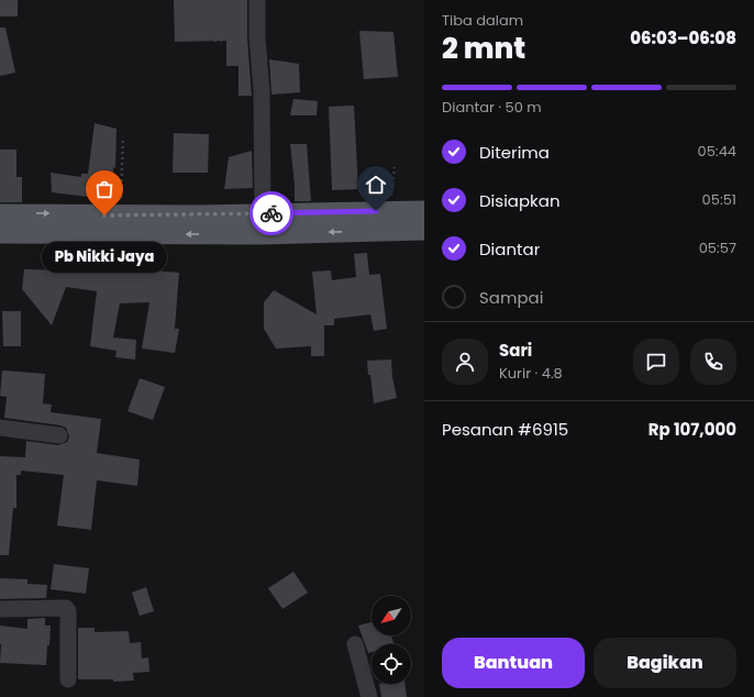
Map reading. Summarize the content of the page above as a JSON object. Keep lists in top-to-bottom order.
{
  "places": ["Pb Nikki Jaya"],
  "north": "bottom left",
  "page": {
    "heading": ["2 mnt", "Tiba dalam", "06:03–06:08"],
    "panel": [
      "Sari",
      "Kurir · 4.8",
      "Pesanan #6915",
      "Rp 107,000"
    ],
    "bar": "Diantar · 50 m",
    "list": [
      ["Diterima", "05:44"],
      ["Disiapkan", "05:51"],
      ["Diantar", "05:57"],
      "Sampai"
    ],
    "bubble": "Pb Nikki Jaya",
    "buttons": ["Bantuan", "Bagikan"]
  }
}
